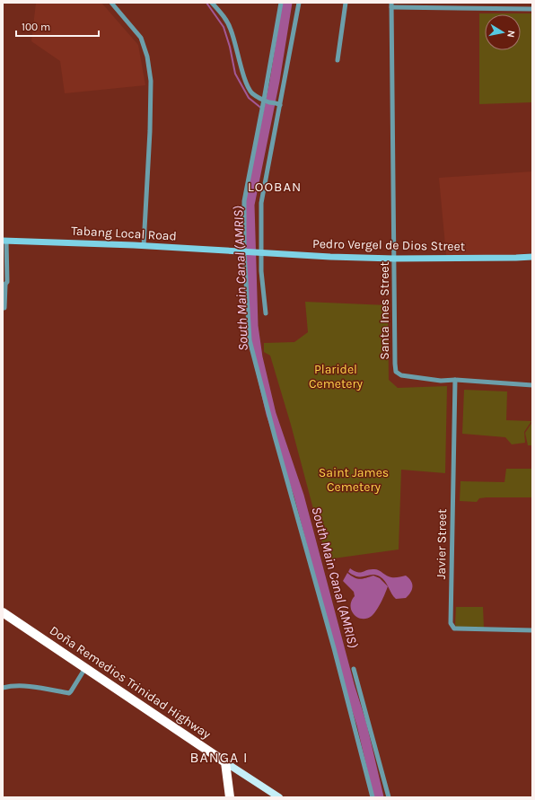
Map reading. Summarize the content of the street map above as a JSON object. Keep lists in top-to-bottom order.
{
  "streets": {
    "highway": ["Doña Remedios Trinidad Highway"],
    "street": [
      "Tabang Local Road",
      "Pedro Vergel de Dios Street",
      "Santa Ines Street",
      "Javier Street"
    ]
  },
  "crossings": [
    ["Tabang Local Road", "Pedro Vergel de Dios Street"],
    ["Pedro Vergel de Dios Street", "Santa Ines Street"],
    ["Santa Ines Street", "Javier Street"]
  ],
  "districts": ["LOOBAN", "BANGA I"],
  "water": ["South Main Canal (AMRIS)"],
  "parks": ["Plaridel Cemetery", "Saint James Cemetery"],
  "scale_bar": "100 m",
  "north": "right"
}
